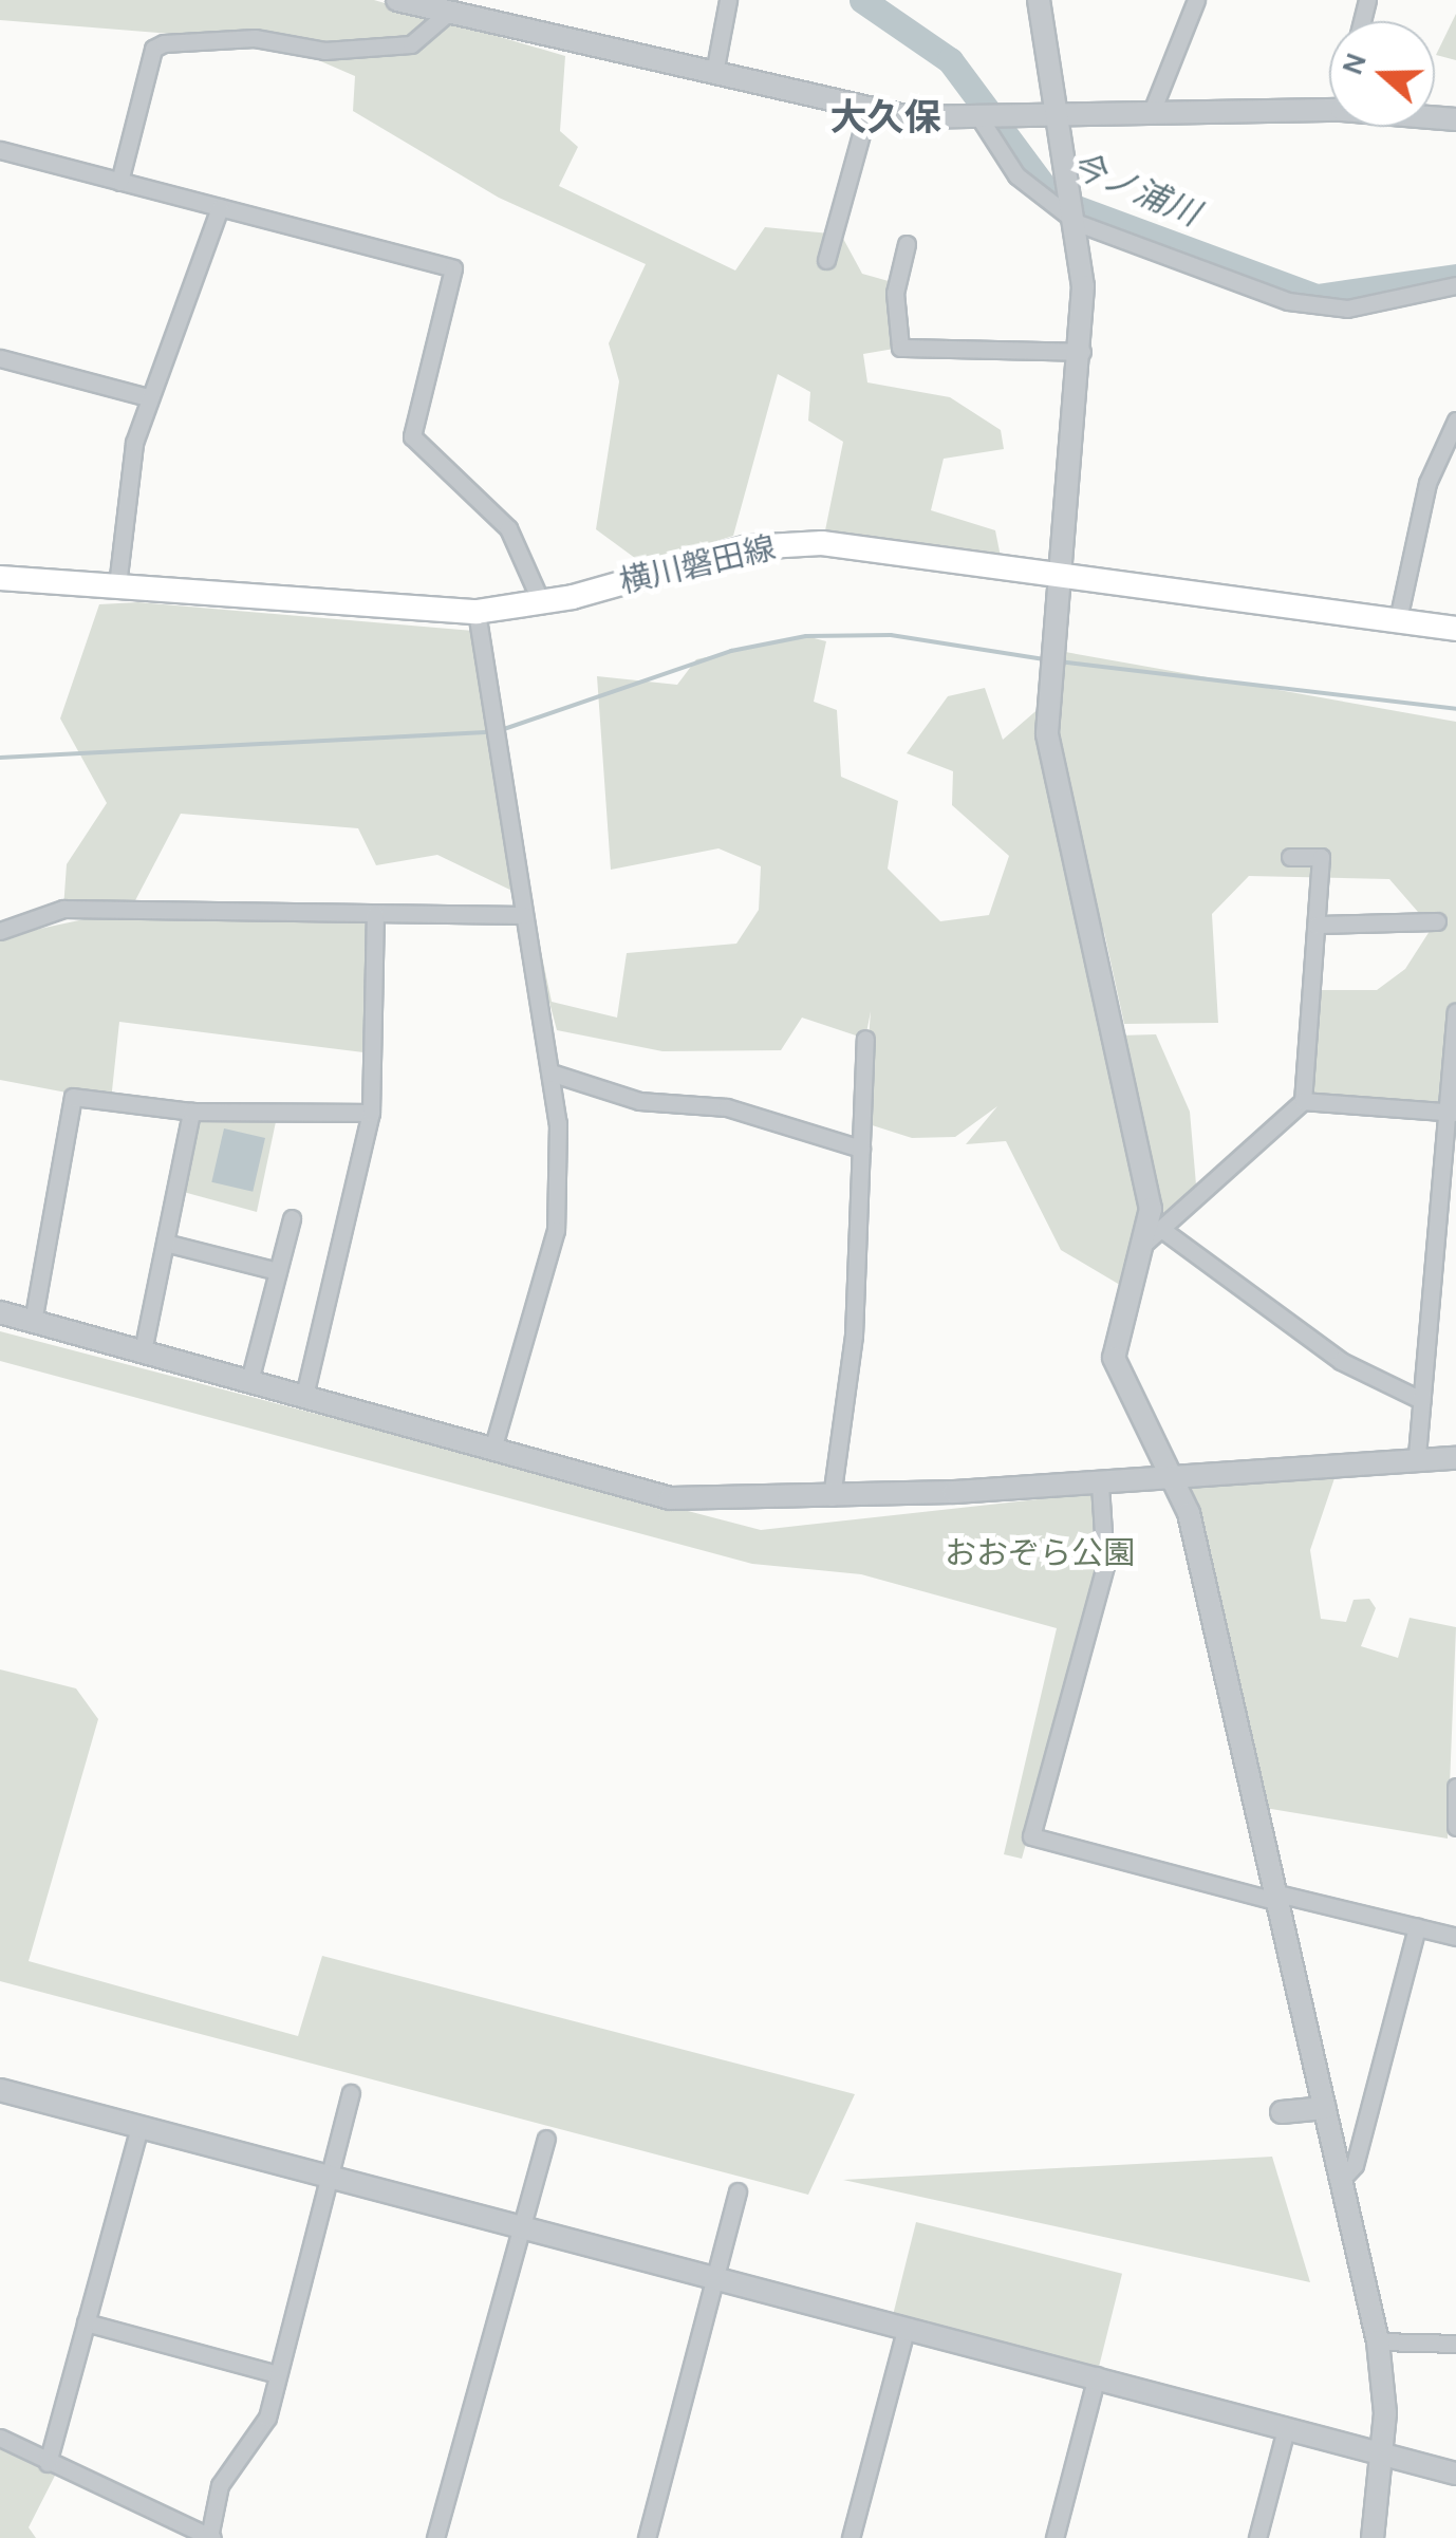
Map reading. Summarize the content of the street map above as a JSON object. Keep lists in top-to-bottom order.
{
  "streets": {
    "main road": ["横川磐田線"]
  },
  "districts": ["大久保"],
  "water": ["今ノ浦川"],
  "parks": ["おおぞら公園"],
  "north": "left"
}
